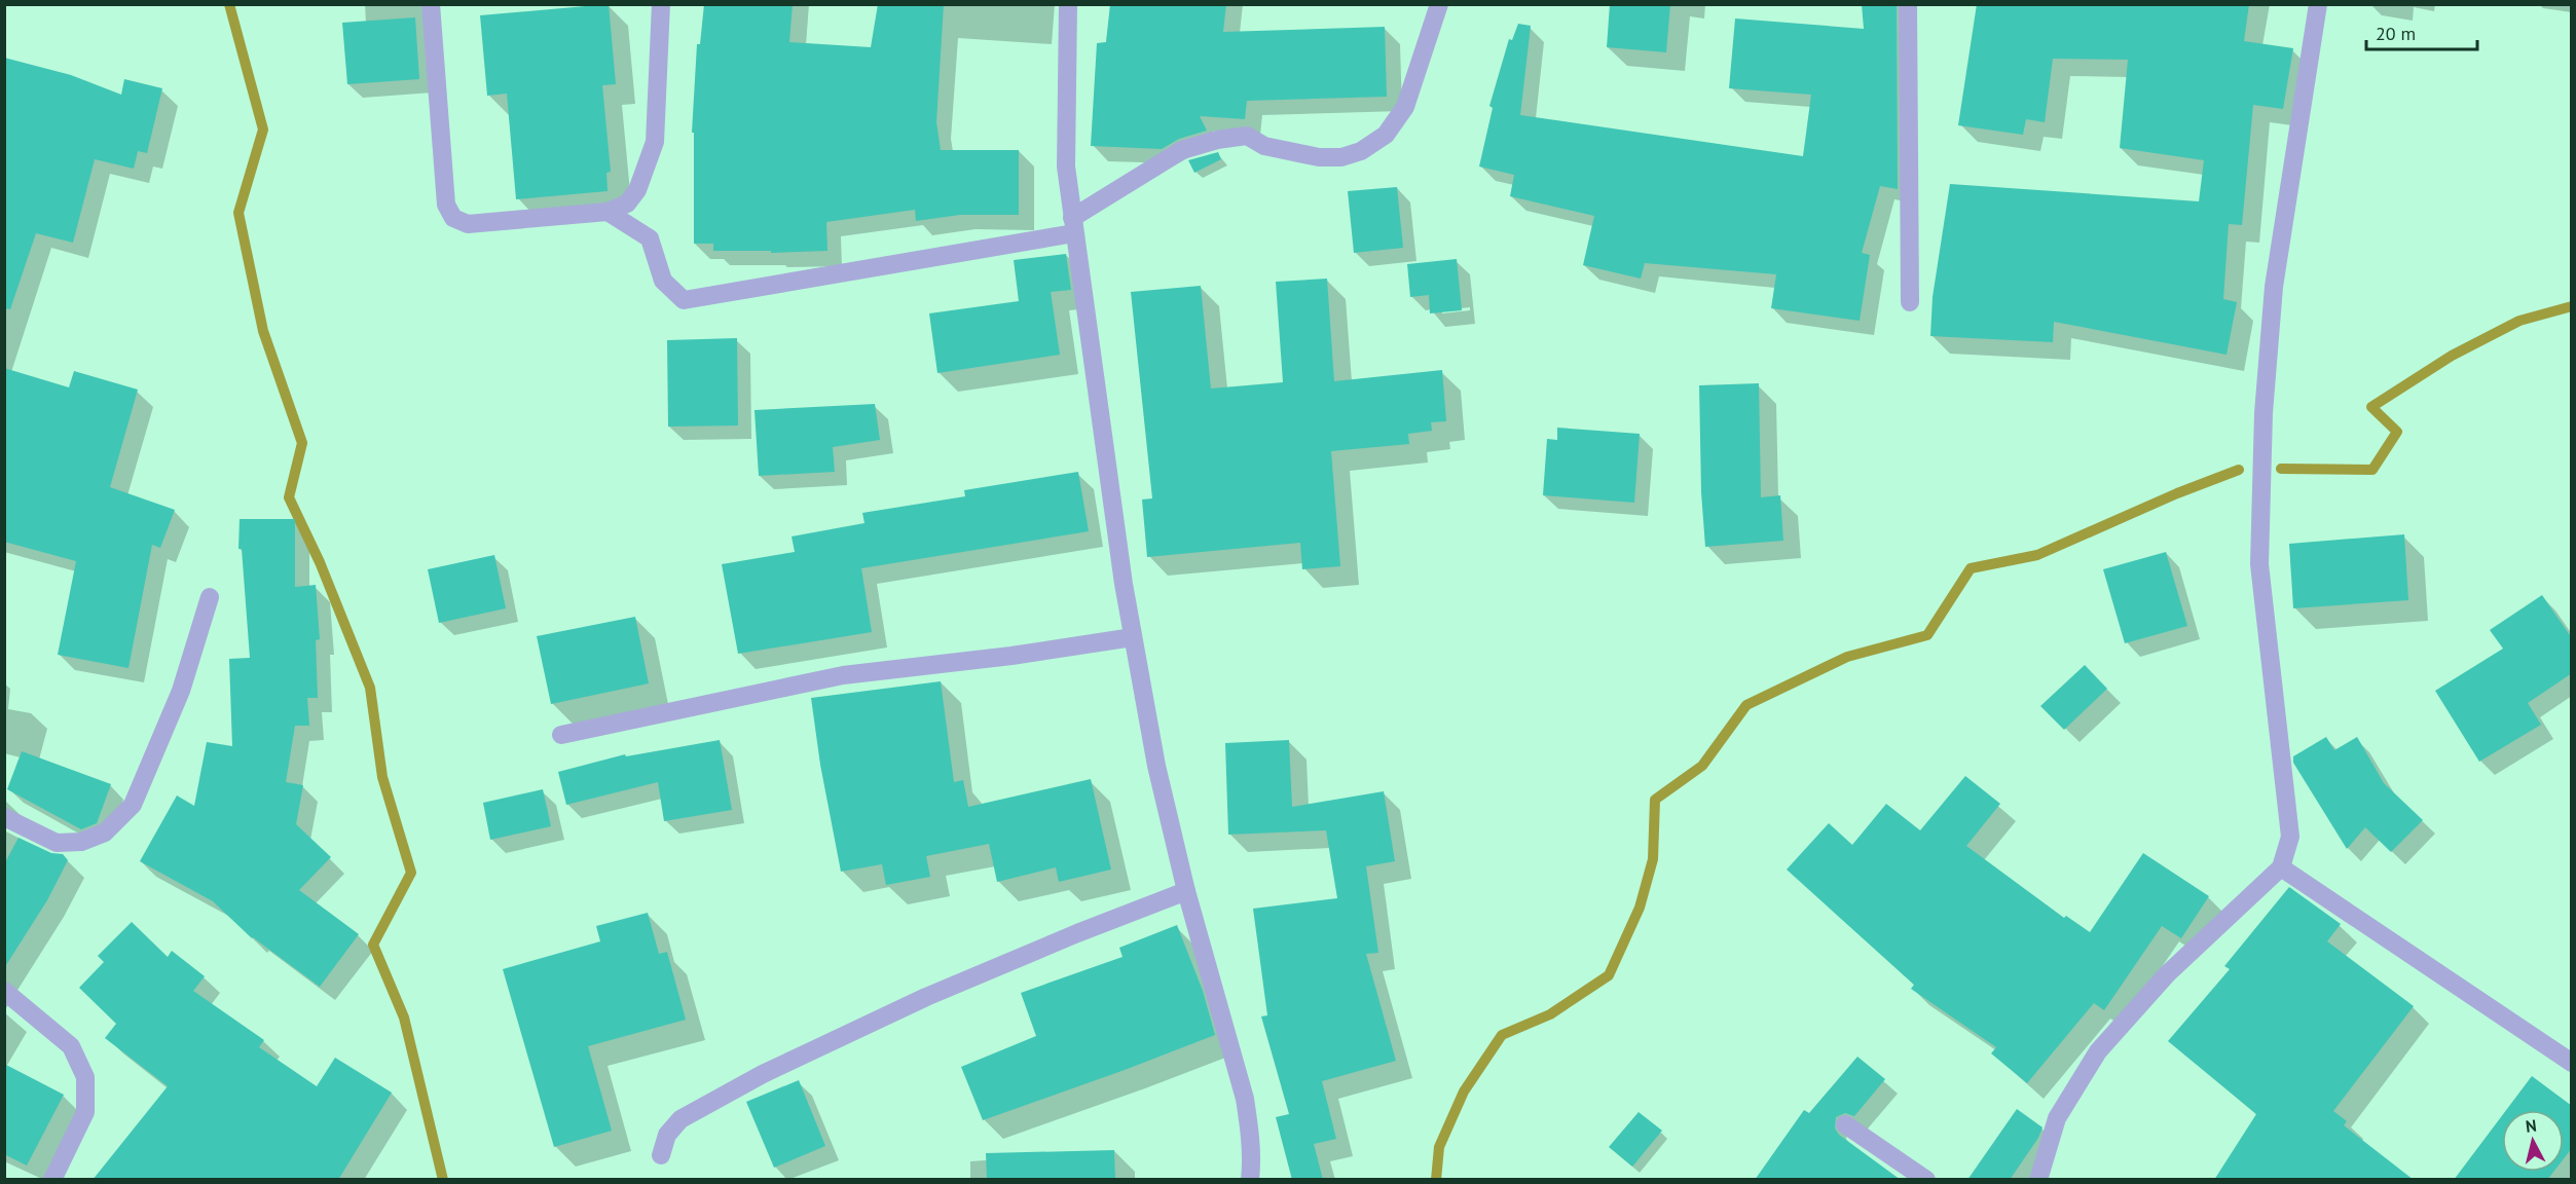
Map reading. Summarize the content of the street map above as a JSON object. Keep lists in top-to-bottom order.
{
  "scale_bar": "20 m",
  "north": "top"
}
